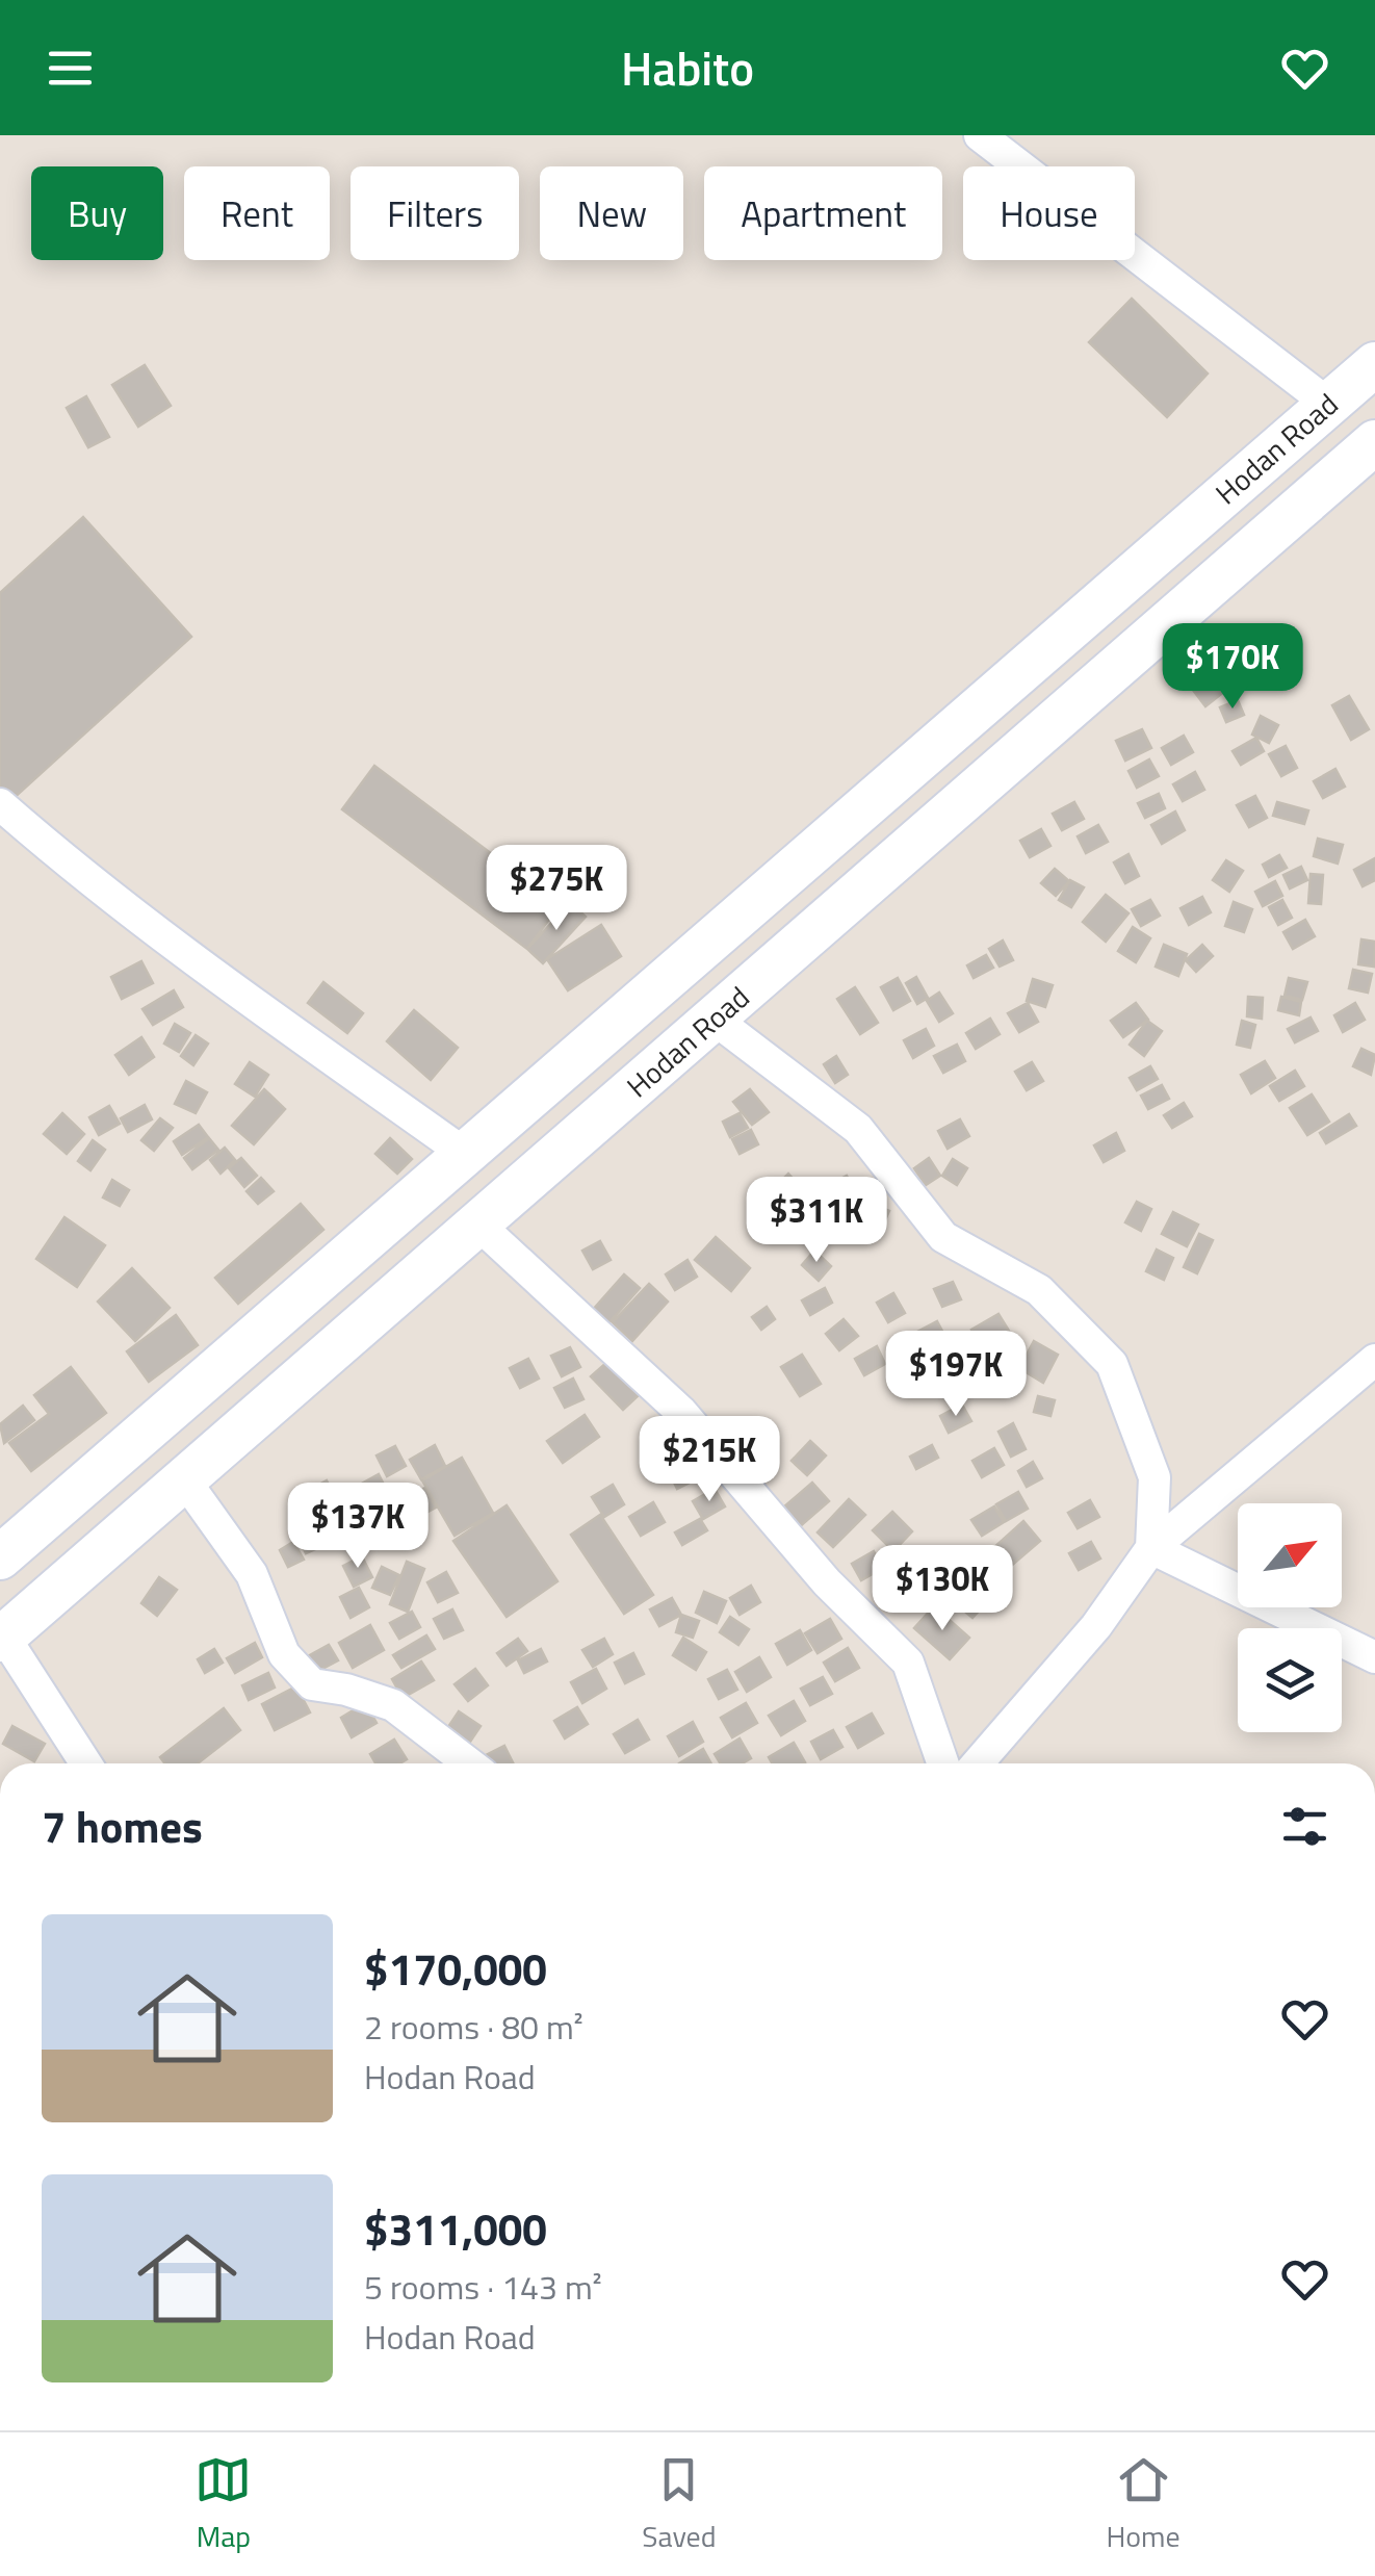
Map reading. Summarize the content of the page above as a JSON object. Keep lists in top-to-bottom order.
{
  "streets": {
    "main road": ["Hodan Road"]
  },
  "north": "top right",
  "page": {
    "header": "Habito",
    "chip": [
      "Buy",
      "Rent",
      "Filters",
      "New",
      "Apartment",
      "House"
    ],
    "price": [
      "$170K",
      "$275K",
      "$311K",
      "$197K",
      "$215K",
      "$137K",
      "$130K"
    ],
    "heading": "7 homes",
    "list": [
      {
        "name": "$170,000",
        "note": "2 rooms · 80 m² · Hodan Road"
      },
      {
        "name": "$311,000",
        "note": "5 rooms · 143 m² · Hodan Road"
      }
    ],
    "tabs": ["Map", "Saved", "Home"]
  }
}
